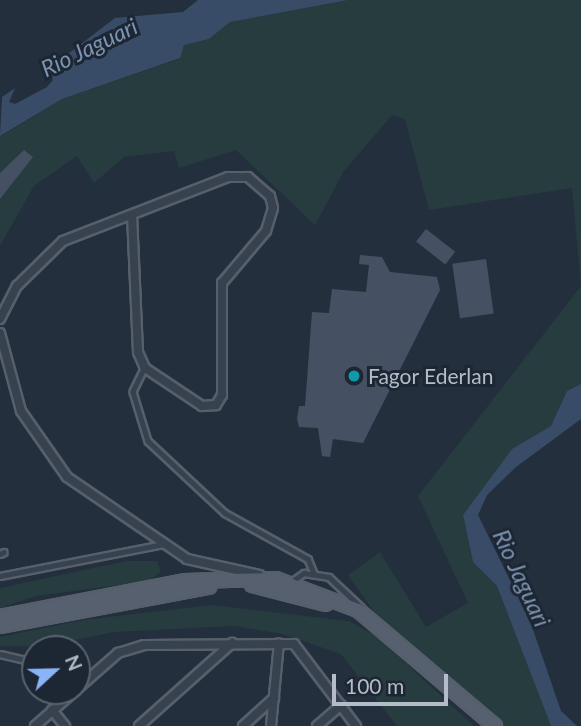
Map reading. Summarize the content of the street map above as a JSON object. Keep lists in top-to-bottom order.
{
  "water": ["Rio Jaguari"],
  "places": ["Fagor Ederlan"],
  "scale_bar": "100 m",
  "north": "right"
}
